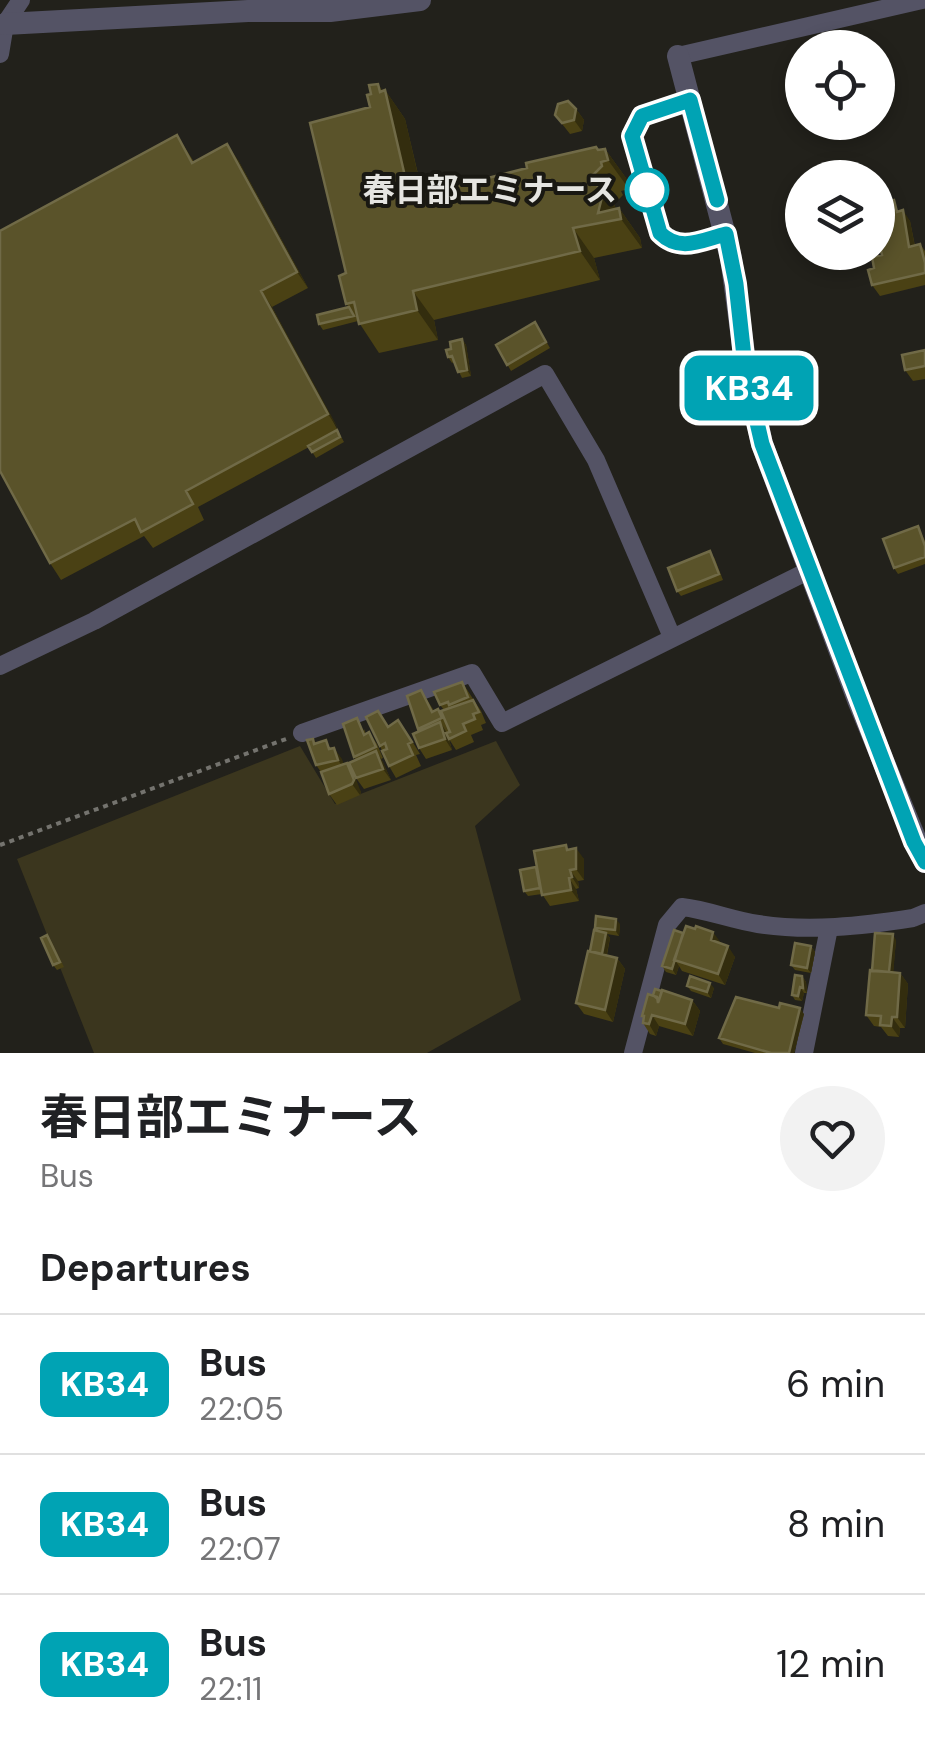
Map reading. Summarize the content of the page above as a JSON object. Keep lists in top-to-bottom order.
{
  "places": ["春日部エミナース"],
  "lines": ["bus line KB34"],
  "page": {
    "on_map": "KB34",
    "heading": [
      ["春日部エミナース", "Bus"],
      "Departures"
    ],
    "list": [
      {
        "mark": "KB34",
        "name": "Bus",
        "note": "22:05",
        "value": "6 min"
      },
      {
        "mark": "KB34",
        "name": "Bus",
        "note": "22:07",
        "value": "8 min"
      },
      {
        "mark": "KB34",
        "name": "Bus",
        "note": "22:11",
        "value": "12 min"
      }
    ]
  }
}
